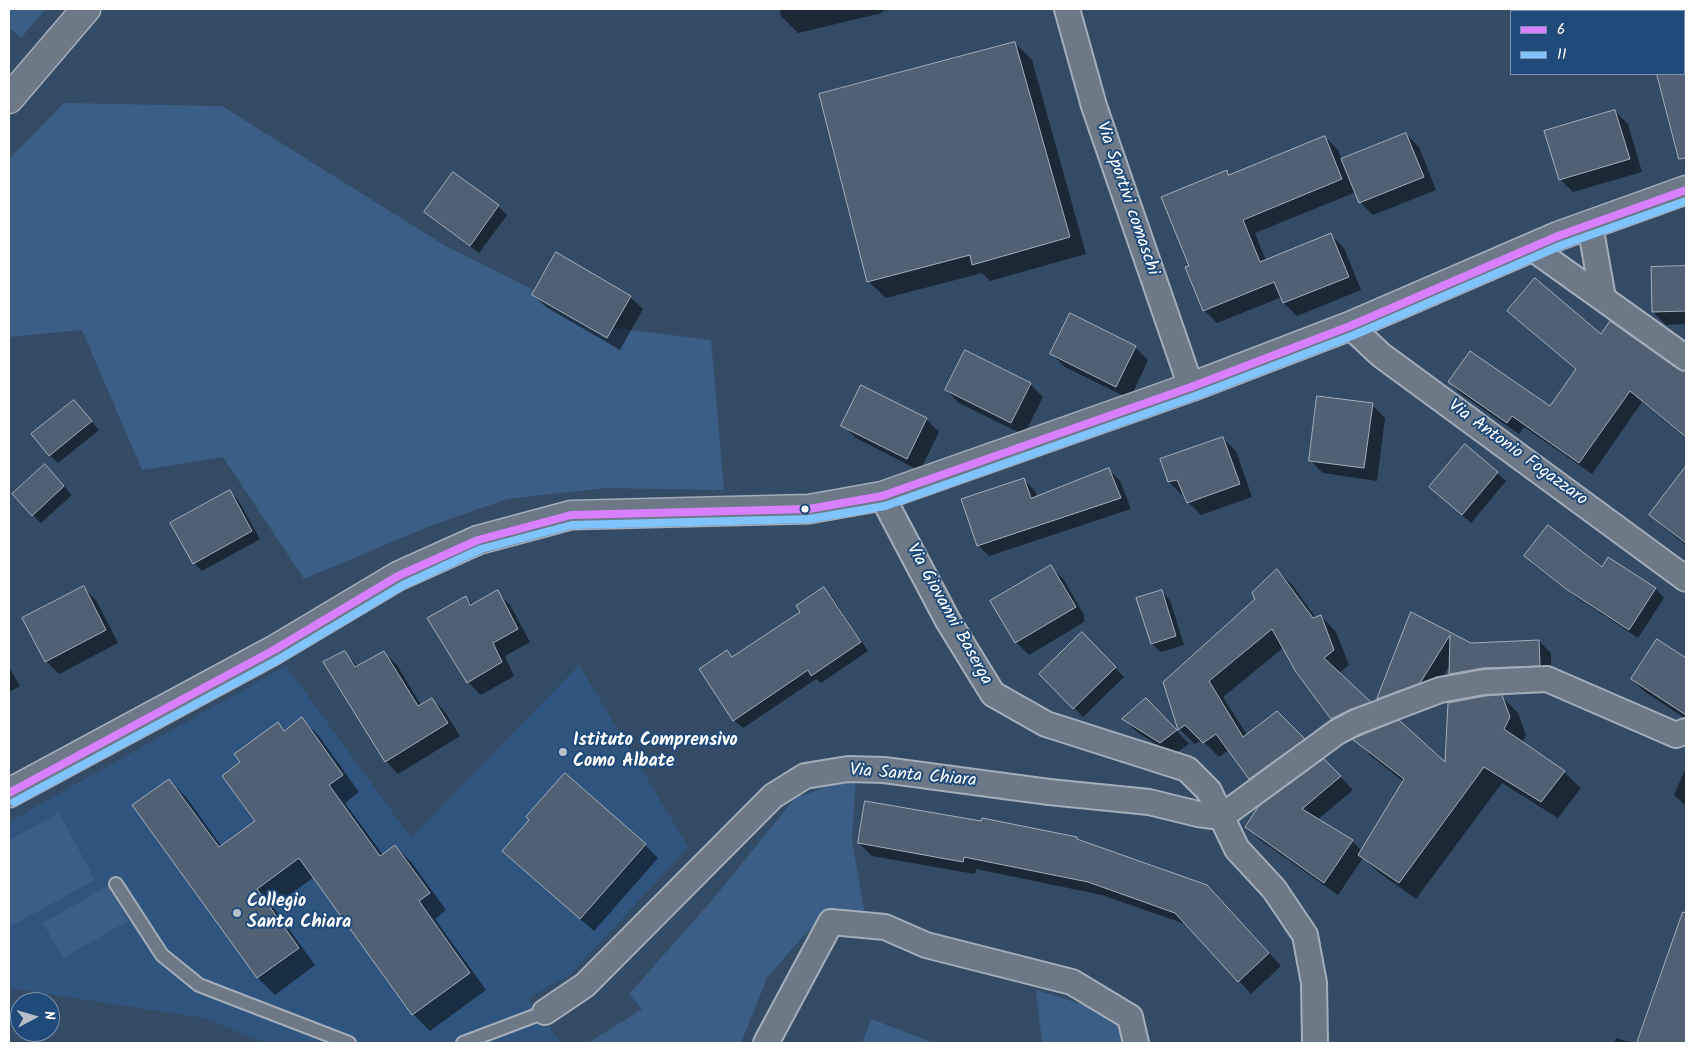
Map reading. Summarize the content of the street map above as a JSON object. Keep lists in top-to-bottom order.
{
  "streets": {
    "street": [
      "Via Sportivi comaschi",
      "Via Antonio Fogazzaro",
      "Via Giovanni Baserga",
      "Via Santa Chiara"
    ]
  },
  "crossings": [
    ["Via Giovanni Baserga", "Via Santa Chiara"]
  ],
  "places": ["Istituto Comprensivo Como Albate", "Collegio Santa Chiara"],
  "lines": ["transit line 6", "transit line 11"],
  "legend": ["6", "11"],
  "north": "right"
}
